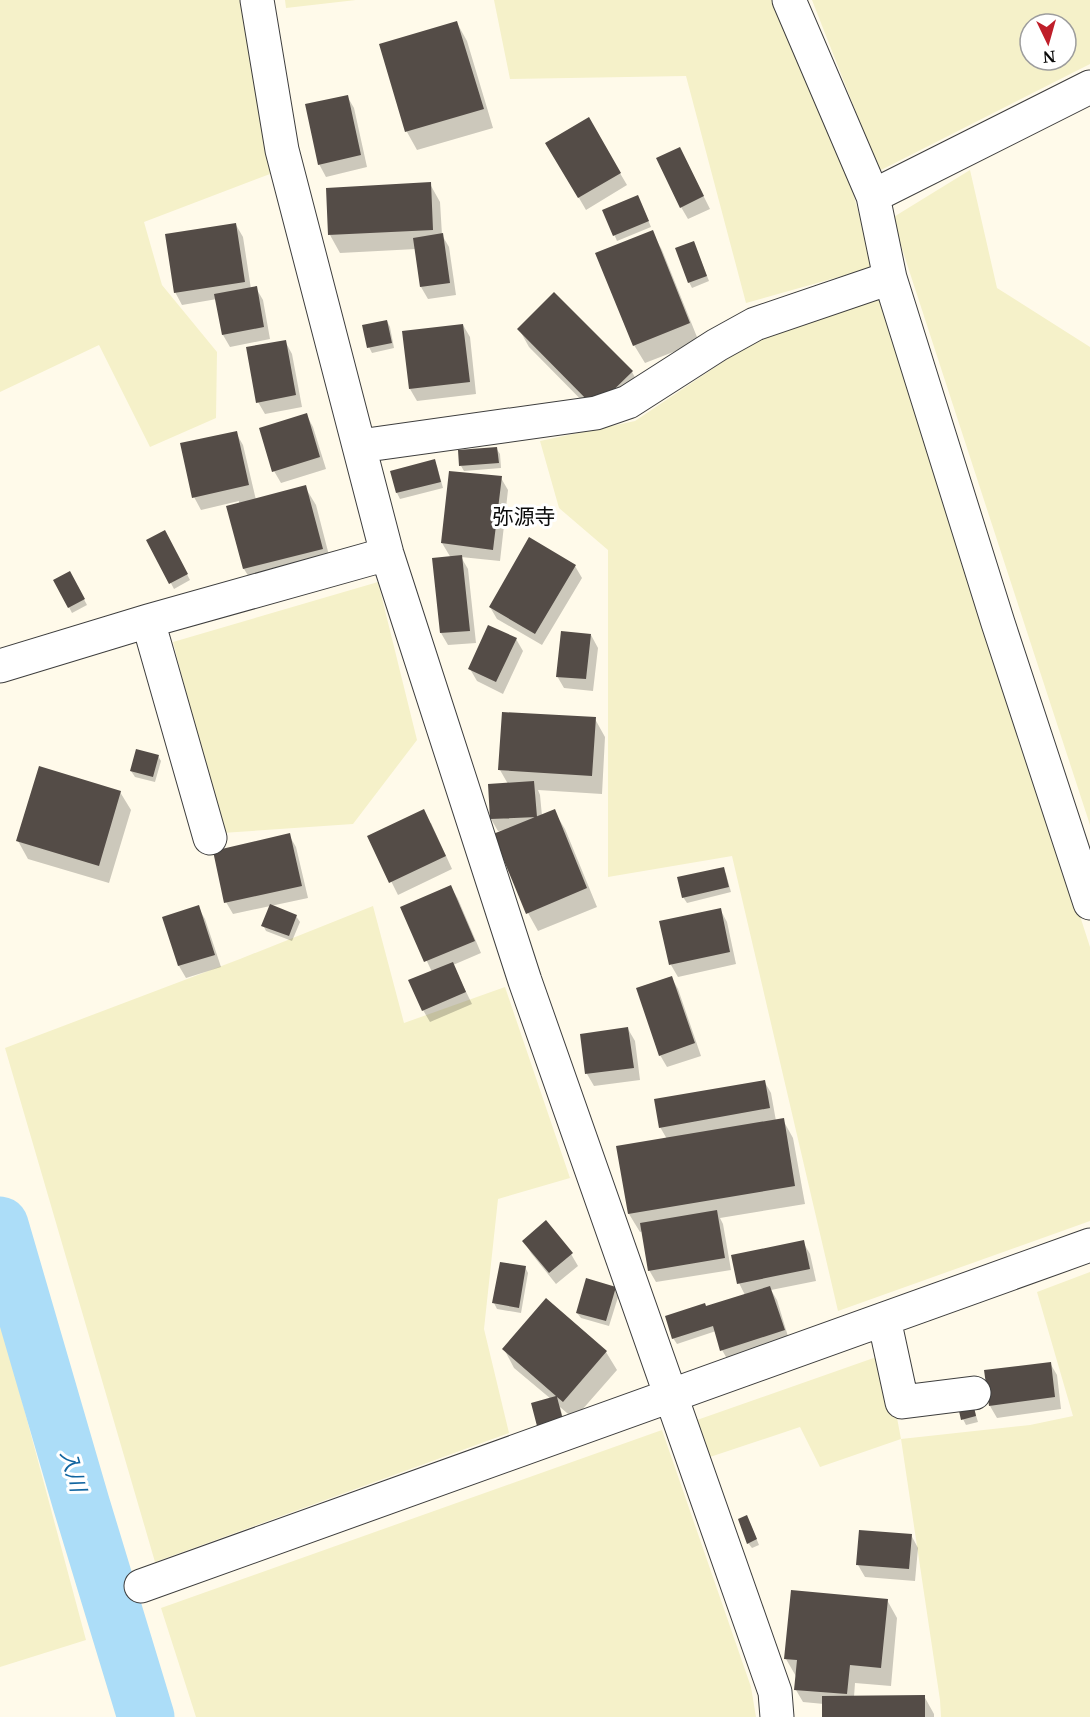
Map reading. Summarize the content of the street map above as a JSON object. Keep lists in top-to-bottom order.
{
  "districts": ["弥源寺"],
  "water": ["入川"],
  "north": "bottom"
}
